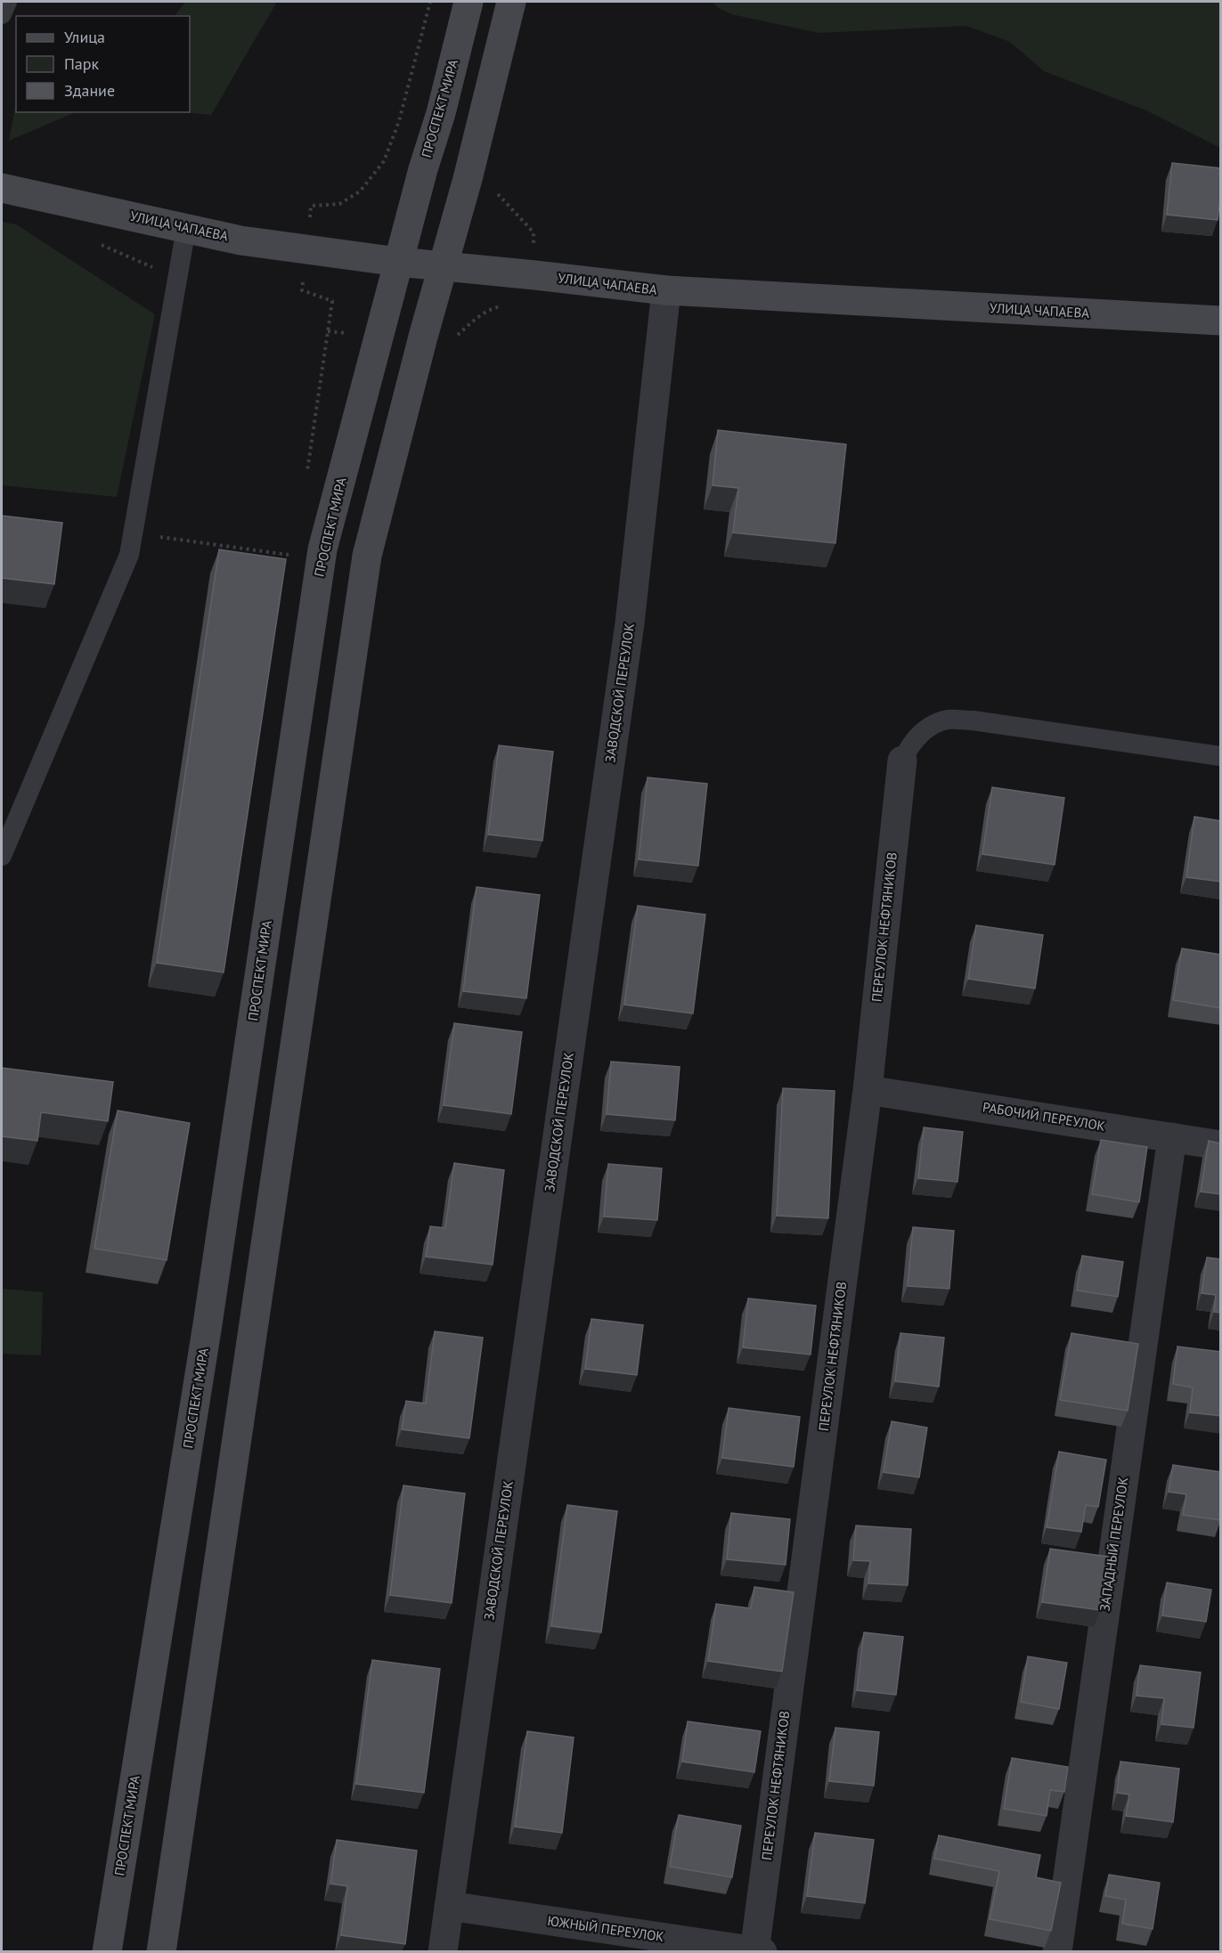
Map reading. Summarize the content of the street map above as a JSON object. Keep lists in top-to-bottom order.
{
  "streets": {
    "main road": ["ПРОСПЕКТ МИРА", "УЛИЦА ЧАПАЕВА"],
    "street": [
      "ЗАВОДСКОЙ ПЕРЕУЛОК",
      "ПЕРЕУЛОК НЕФТЯНИКОВ",
      "РАБОЧИЙ ПЕРЕУЛОК",
      "ЗАПАДНЫЙ ПЕРЕУЛОК",
      "ЮЖНЫЙ ПЕРЕУЛОК"
    ]
  },
  "crossings": [
    ["ПРОСПЕКТ МИРА", "УЛИЦА ЧАПАЕВА"],
    ["УЛИЦА ЧАПАЕВА", "ЗАВОДСКОЙ ПЕРЕУЛОК"],
    ["ЗАВОДСКОЙ ПЕРЕУЛОК", "ЮЖНЫЙ ПЕРЕУЛОК"],
    ["ПЕРЕУЛОК НЕФТЯНИКОВ", "РАБОЧИЙ ПЕРЕУЛОК"],
    ["ПЕРЕУЛОК НЕФТЯНИКОВ", "ЮЖНЫЙ ПЕРЕУЛОК"],
    ["РАБОЧИЙ ПЕРЕУЛОК", "ЗАПАДНЫЙ ПЕРЕУЛОК"]
  ],
  "legend": ["Улица", "Парк", "Здание"]
}
